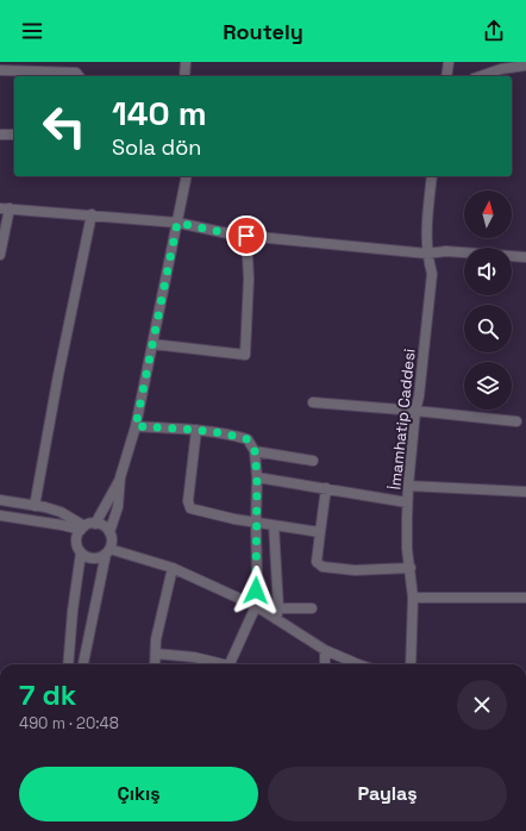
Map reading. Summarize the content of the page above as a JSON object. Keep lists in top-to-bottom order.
{
  "streets": {
    "street": ["İmamhatip Caddesi"]
  },
  "north": "top",
  "page": {
    "header": "Routely",
    "turn": ["140 m", "Sola dön"],
    "heading": ["7 dk", "490 m · 20:48"],
    "buttons": ["Çıkış", "Paylaş"]
  }
}
